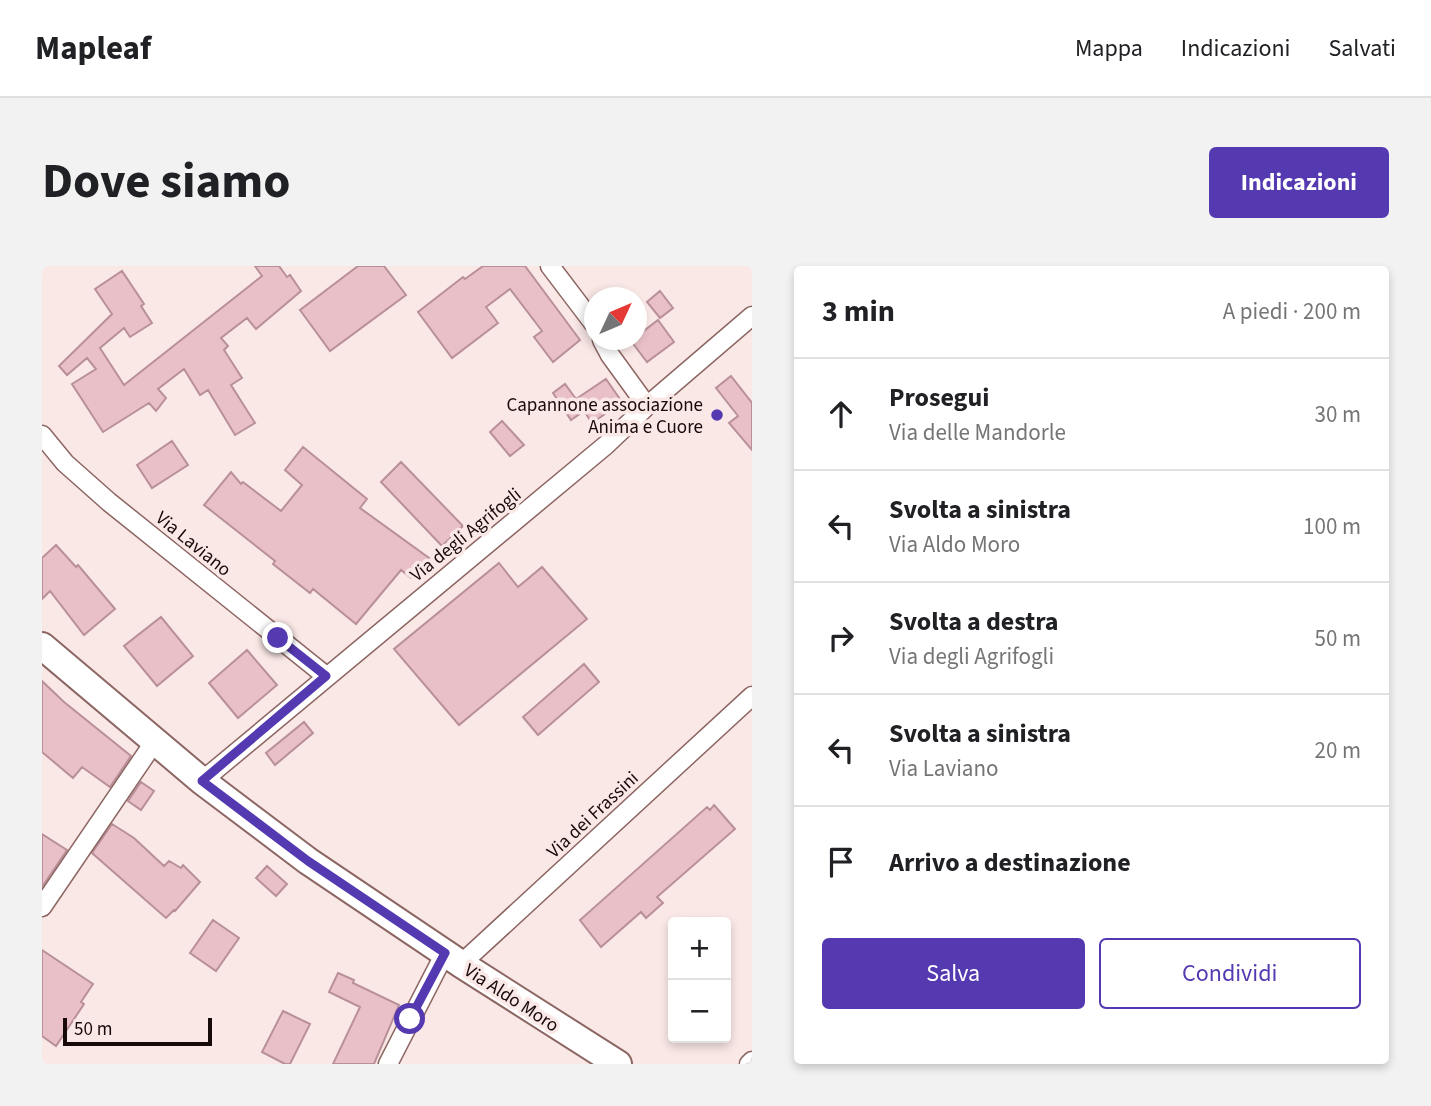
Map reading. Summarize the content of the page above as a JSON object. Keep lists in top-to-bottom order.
{
  "streets": {
    "street": [
      "Via degli Agrifogli",
      "Via Laviano",
      "Via dei Frassini",
      "Via Aldo Moro"
    ]
  },
  "crossings": [
    ["Via degli Agrifogli", "Via Laviano"],
    ["Via degli Agrifogli", "Via Aldo Moro"],
    ["Via dei Frassini", "Via Aldo Moro"]
  ],
  "places": ["Capannone associazione Anima e Cuore"],
  "scale_bar": "50 m",
  "north": "top right",
  "page": {
    "header": "Mapleaf",
    "nav": ["Mappa", "Indicazioni", "Salvati"],
    "title": "Dove siamo",
    "buttons": [
      "Indicazioni",
      ["Salva", "Condividi"]
    ],
    "heading": ["3 min", "A piedi · 200 m"],
    "list": [
      ["Prosegui", "Via delle Mandorle", "30 m"],
      ["Svolta a sinistra", "Via Aldo Moro", "100 m"],
      ["Svolta a destra", "Via degli Agrifogli", "50 m"],
      ["Svolta a sinistra", "Via Laviano", "20 m"],
      "Arrivo a destinazione"
    ],
    "map_buttons": ["+", "−"],
    "scale": "50 m"
  }
}
